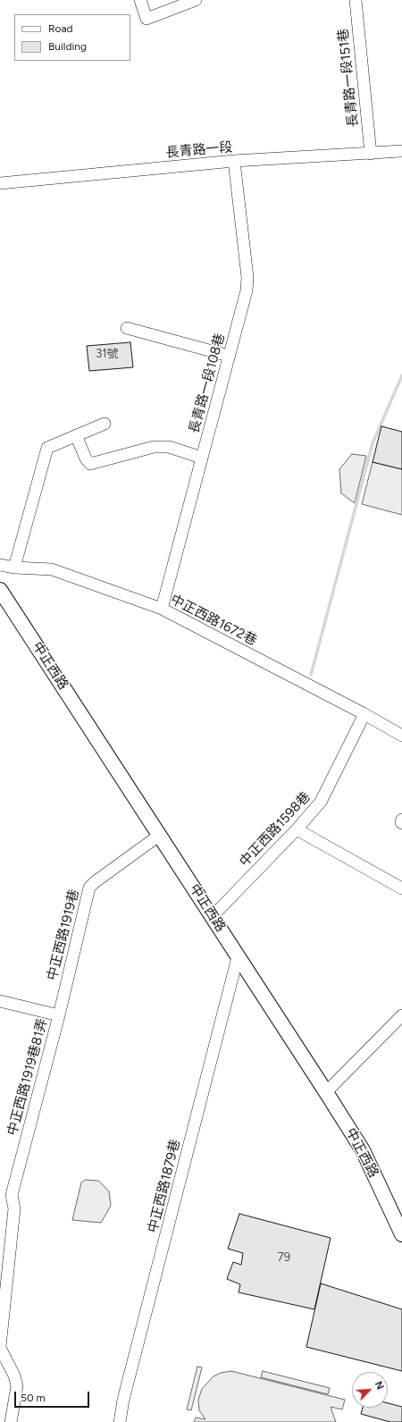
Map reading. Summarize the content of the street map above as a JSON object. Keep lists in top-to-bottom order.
{
  "streets": {
    "main road": ["中正西路"],
    "street": [
      "長青路一段151巷",
      "長青路一段",
      "長青路一段108巷",
      "中正西路1672巷",
      "中正西路1598巷",
      "中正西路1919巷",
      "中正西路1919巷81弄",
      "中正西路1879巷"
    ]
  },
  "crossings": [
    ["長青路一段151巷", "長青路一段"],
    ["長青路一段", "長青路一段108巷"],
    ["長青路一段108巷", "中正西路1672巷"],
    ["中正西路1672巷", "中正西路1598巷"],
    ["中正西路", "中正西路1598巷"],
    ["中正西路", "中正西路1919巷"],
    ["中正西路", "中正西路1879巷"],
    ["中正西路1919巷", "中正西路1919巷81弄"]
  ],
  "house_numbers": ["31號", "79"],
  "legend": ["Road", "Building"],
  "scale_bar": "50 m",
  "north": "top right"
}
